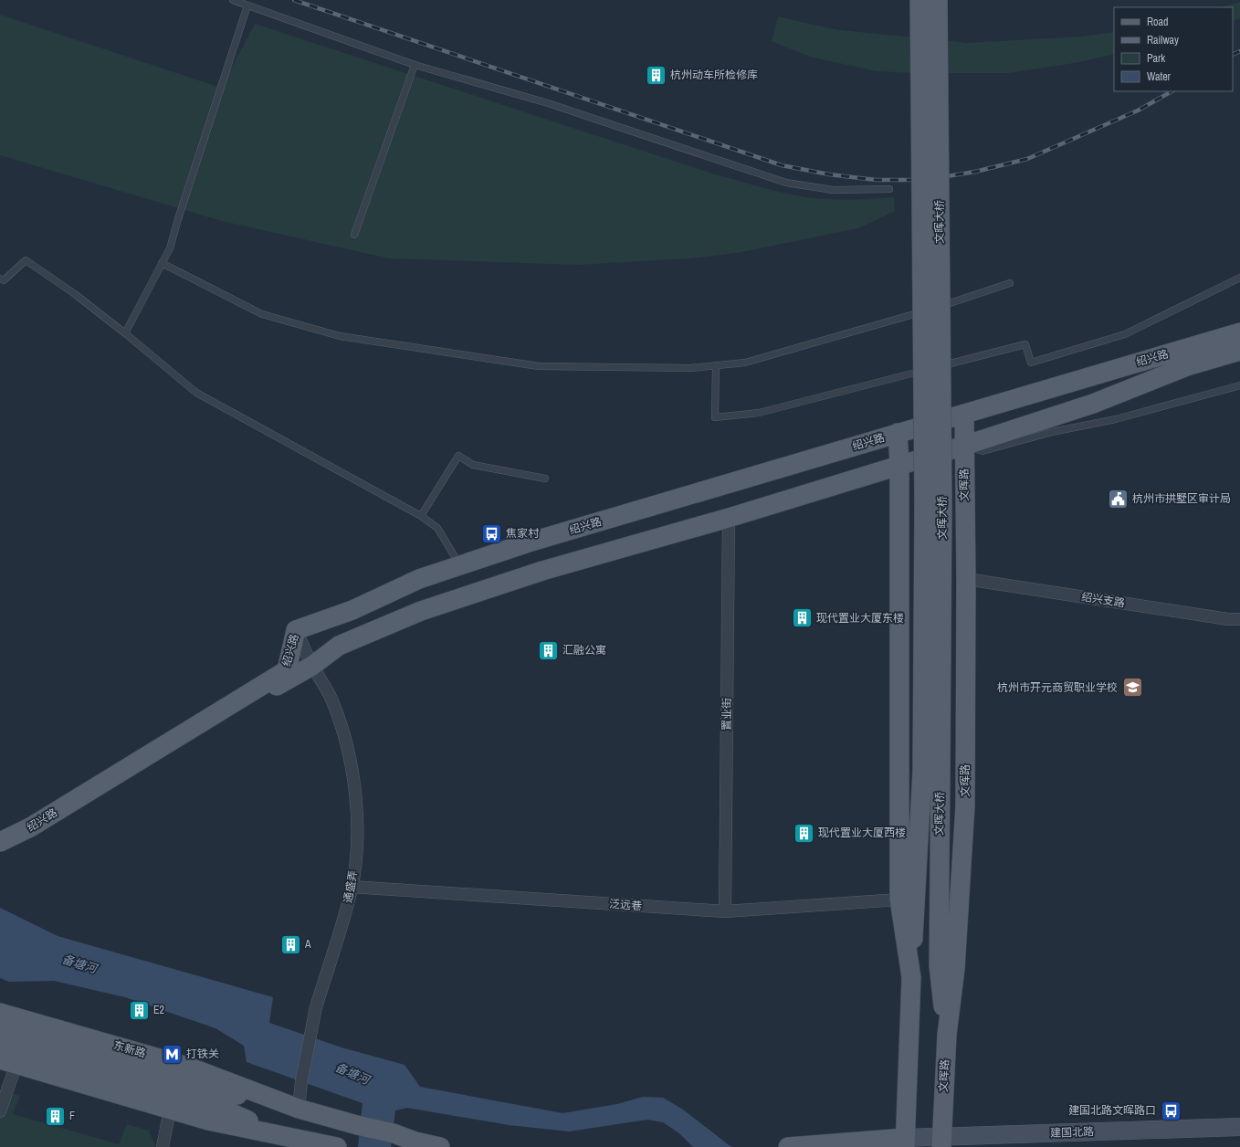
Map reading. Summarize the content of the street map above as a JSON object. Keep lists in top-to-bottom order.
{
  "streets": {
    "main road": [
      "文晖大桥",
      "绍兴路",
      "文晖路",
      "东新路",
      "建国北路"
    ],
    "street": [
      "绍兴支路",
      "置业街",
      "通盛弄",
      "泛远巷"
    ]
  },
  "crossings": [
    ["文晖大桥", "文晖路"],
    ["绍兴路", "文晖路"],
    ["绍兴路", "置业街"],
    ["绍兴路", "通盛弄"],
    ["文晖路", "绍兴支路"],
    ["文晖路", "建国北路"],
    ["置业街", "泛远巷"],
    ["通盛弄", "泛远巷"],
    ["通盛弄", "东新路"]
  ],
  "water": ["备塘河"],
  "places": {
    "building": [
      "杭州动车所检修库",
      "现代置业大厦东楼",
      "汇融公寓",
      "现代置业大厦西楼",
      "A",
      "E2",
      "F"
    ],
    "public building": ["杭州市拱墅区审计局"],
    "bus stop": ["焦家村", "建国北路文晖路口"],
    "school or university": ["杭州市开元商贸职业学校"],
    "metro station": ["打铁关"]
  },
  "legend": [
    "Road",
    "Railway",
    "Park",
    "Water"
  ]
}
